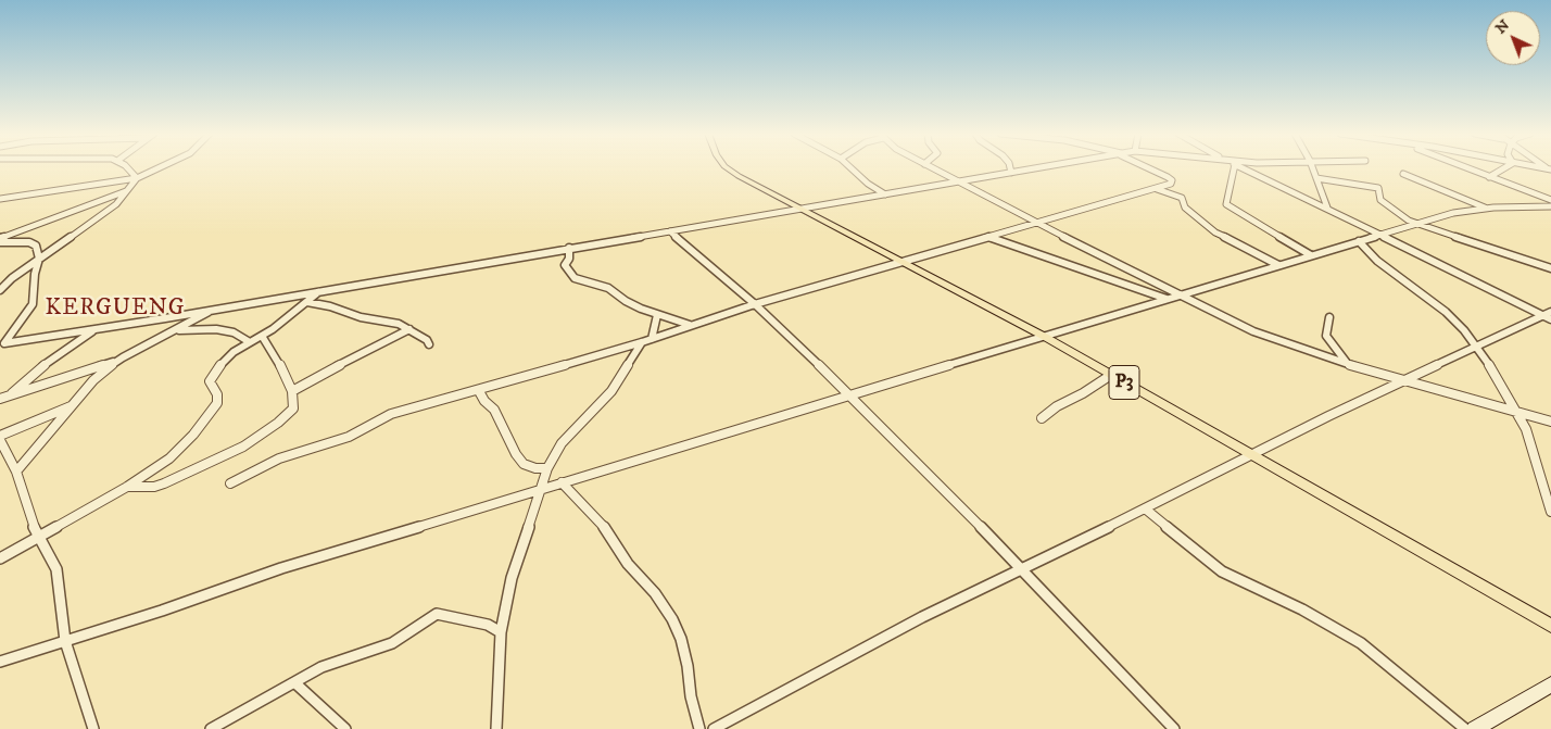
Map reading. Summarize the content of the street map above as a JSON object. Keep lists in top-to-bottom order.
{
  "streets": {
    "main road": ["P3"]
  },
  "districts": ["KERGUENG"],
  "north": "top left"
}
